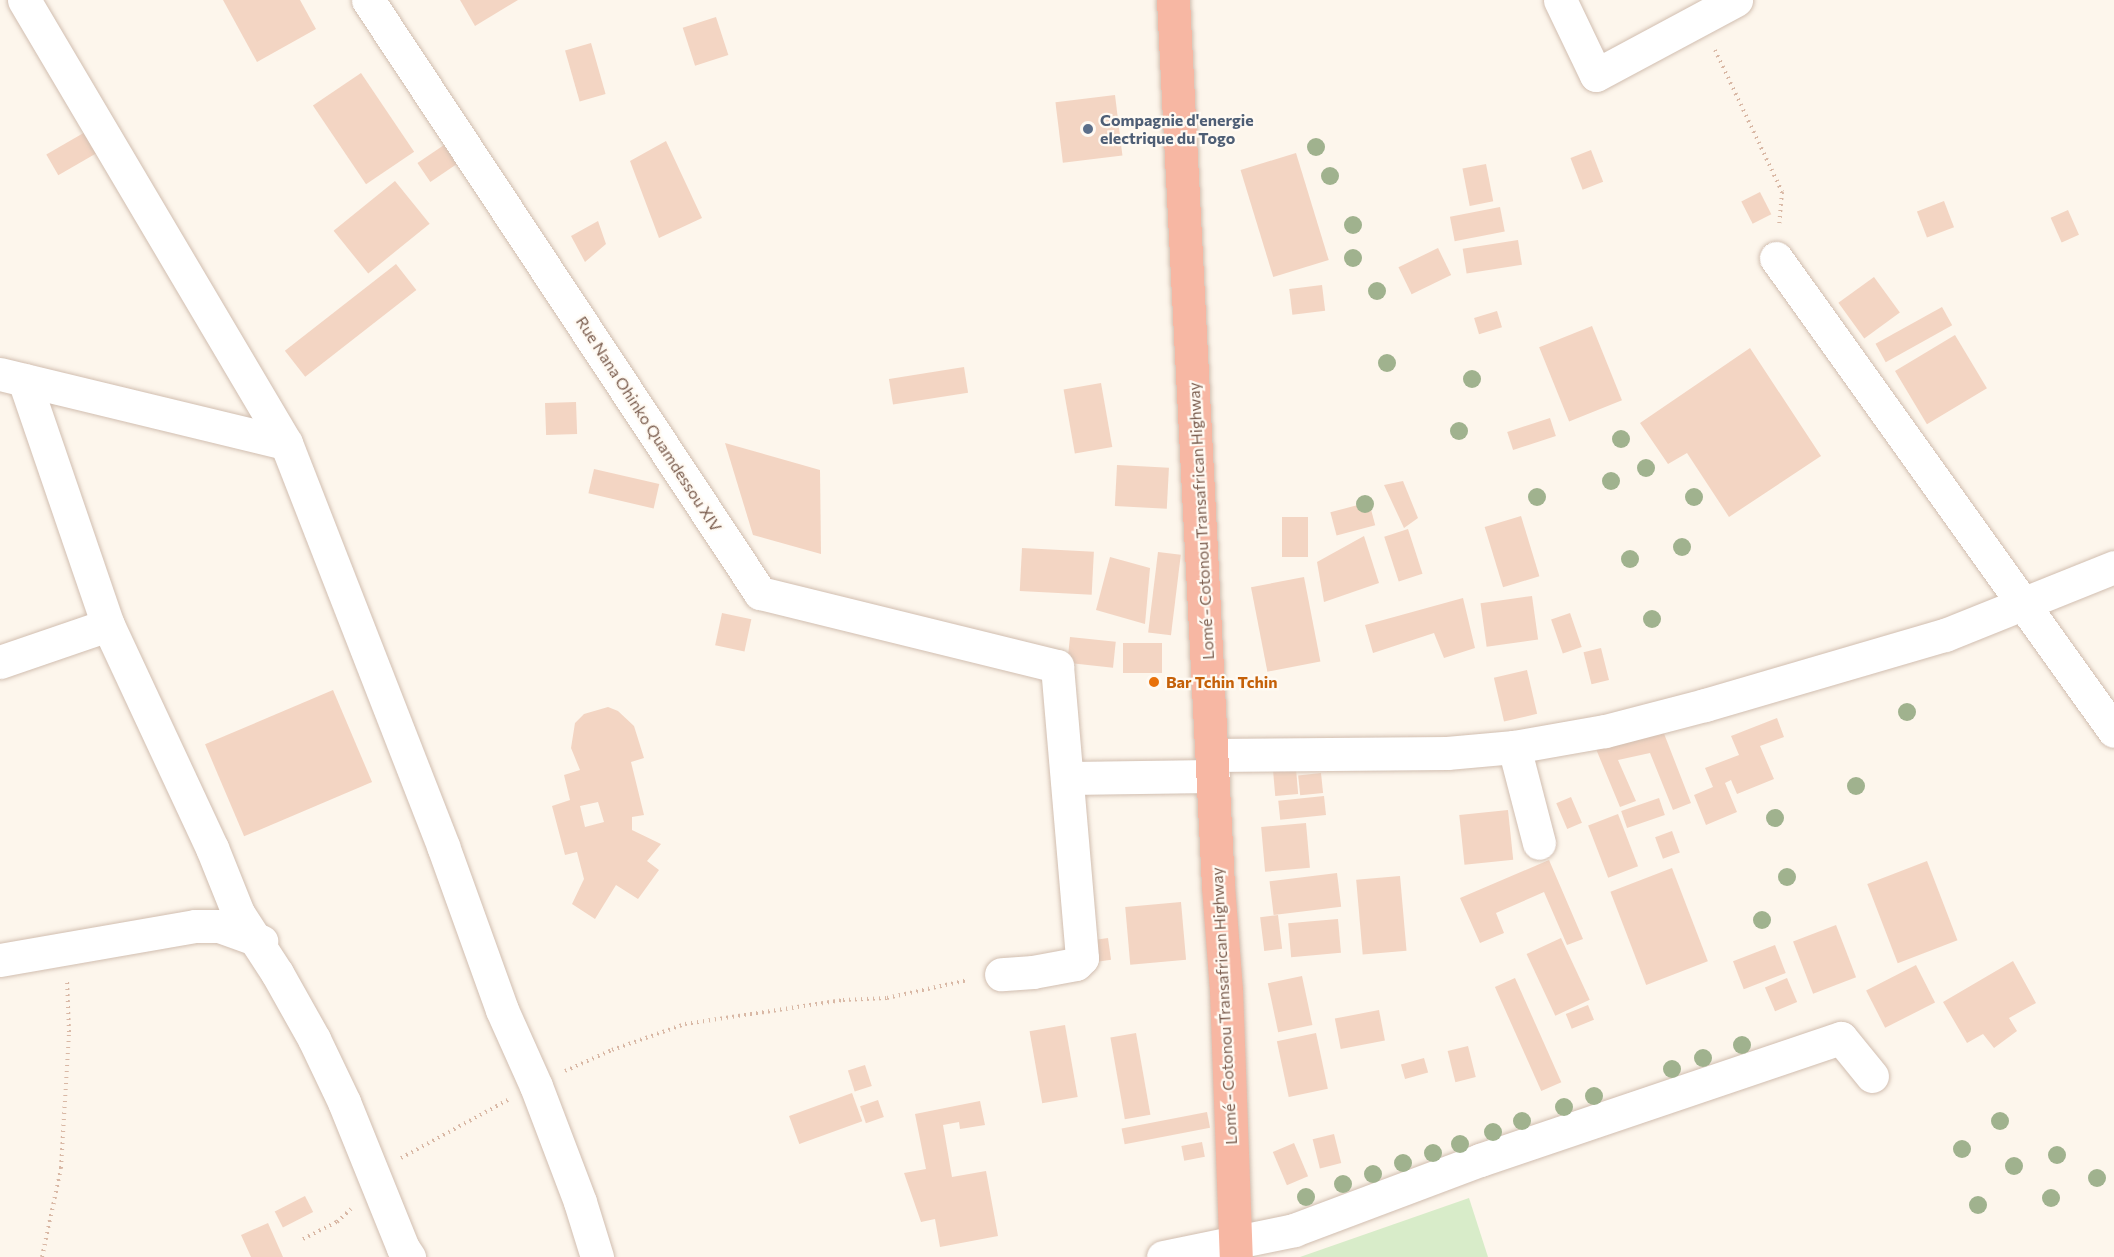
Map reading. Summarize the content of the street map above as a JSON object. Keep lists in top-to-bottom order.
{
  "streets": {
    "highway": ["Lomé - Cotonou Transafrican Highway"],
    "street": ["Rue Nana Ohinko Quamdessou XIV"]
  },
  "places": ["Compagnie d'energie electrique du Togo", "Bar Tchin Tchin"]
}
